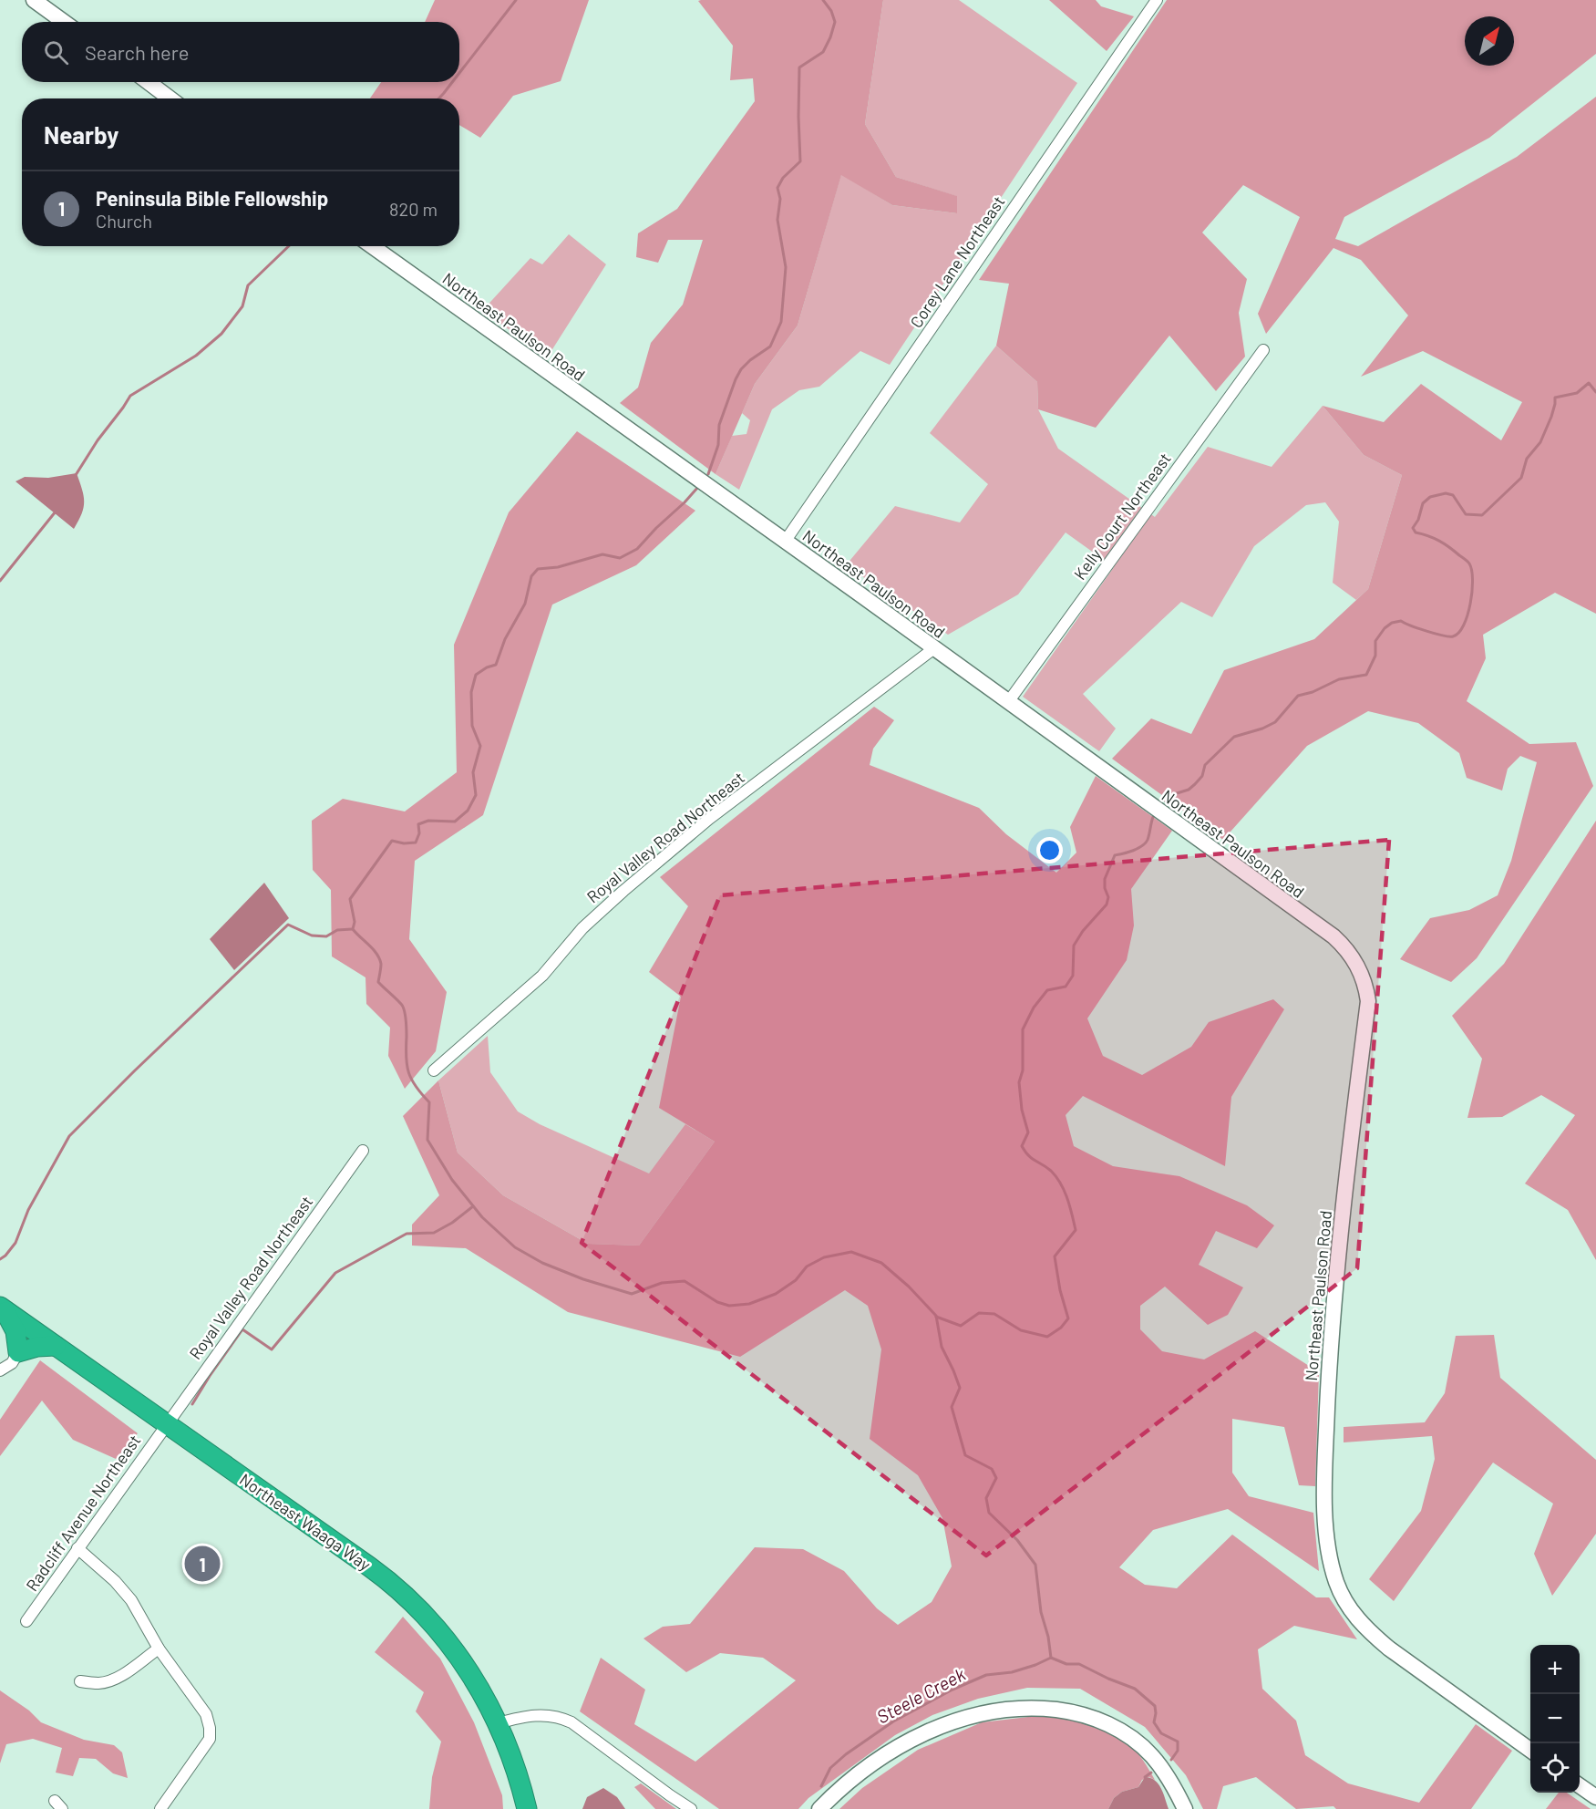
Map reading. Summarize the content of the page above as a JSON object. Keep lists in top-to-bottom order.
{
  "streets": {
    "highway": ["Northeast Waaga Way"],
    "street": [
      "Corey Lane Northeast",
      "Northeast Paulson Road",
      "Kelly Court Northeast",
      "Royal Valley Road Northeast",
      "Radcliff Avenue Northeast"
    ]
  },
  "crossings": [
    ["Corey Lane Northeast", "Northeast Paulson Road"],
    ["Northeast Paulson Road", "Kelly Court Northeast"],
    ["Northeast Paulson Road", "Royal Valley Road Northeast"],
    ["Royal Valley Road Northeast", "Radcliff Avenue Northeast"],
    ["Royal Valley Road Northeast", "Northeast Waaga Way"],
    ["Radcliff Avenue Northeast", "Northeast Waaga Way"]
  ],
  "water": ["Steele Creek"],
  "north": "top right",
  "page": {
    "search": "Search here",
    "heading": "Nearby",
    "list": [
      {
        "mark": "1",
        "name": "Peninsula Bible Fellowship",
        "note": "Church",
        "value": "820 m"
      }
    ],
    "pins": "1",
    "map_buttons": ["+", "−"]
  }
}
